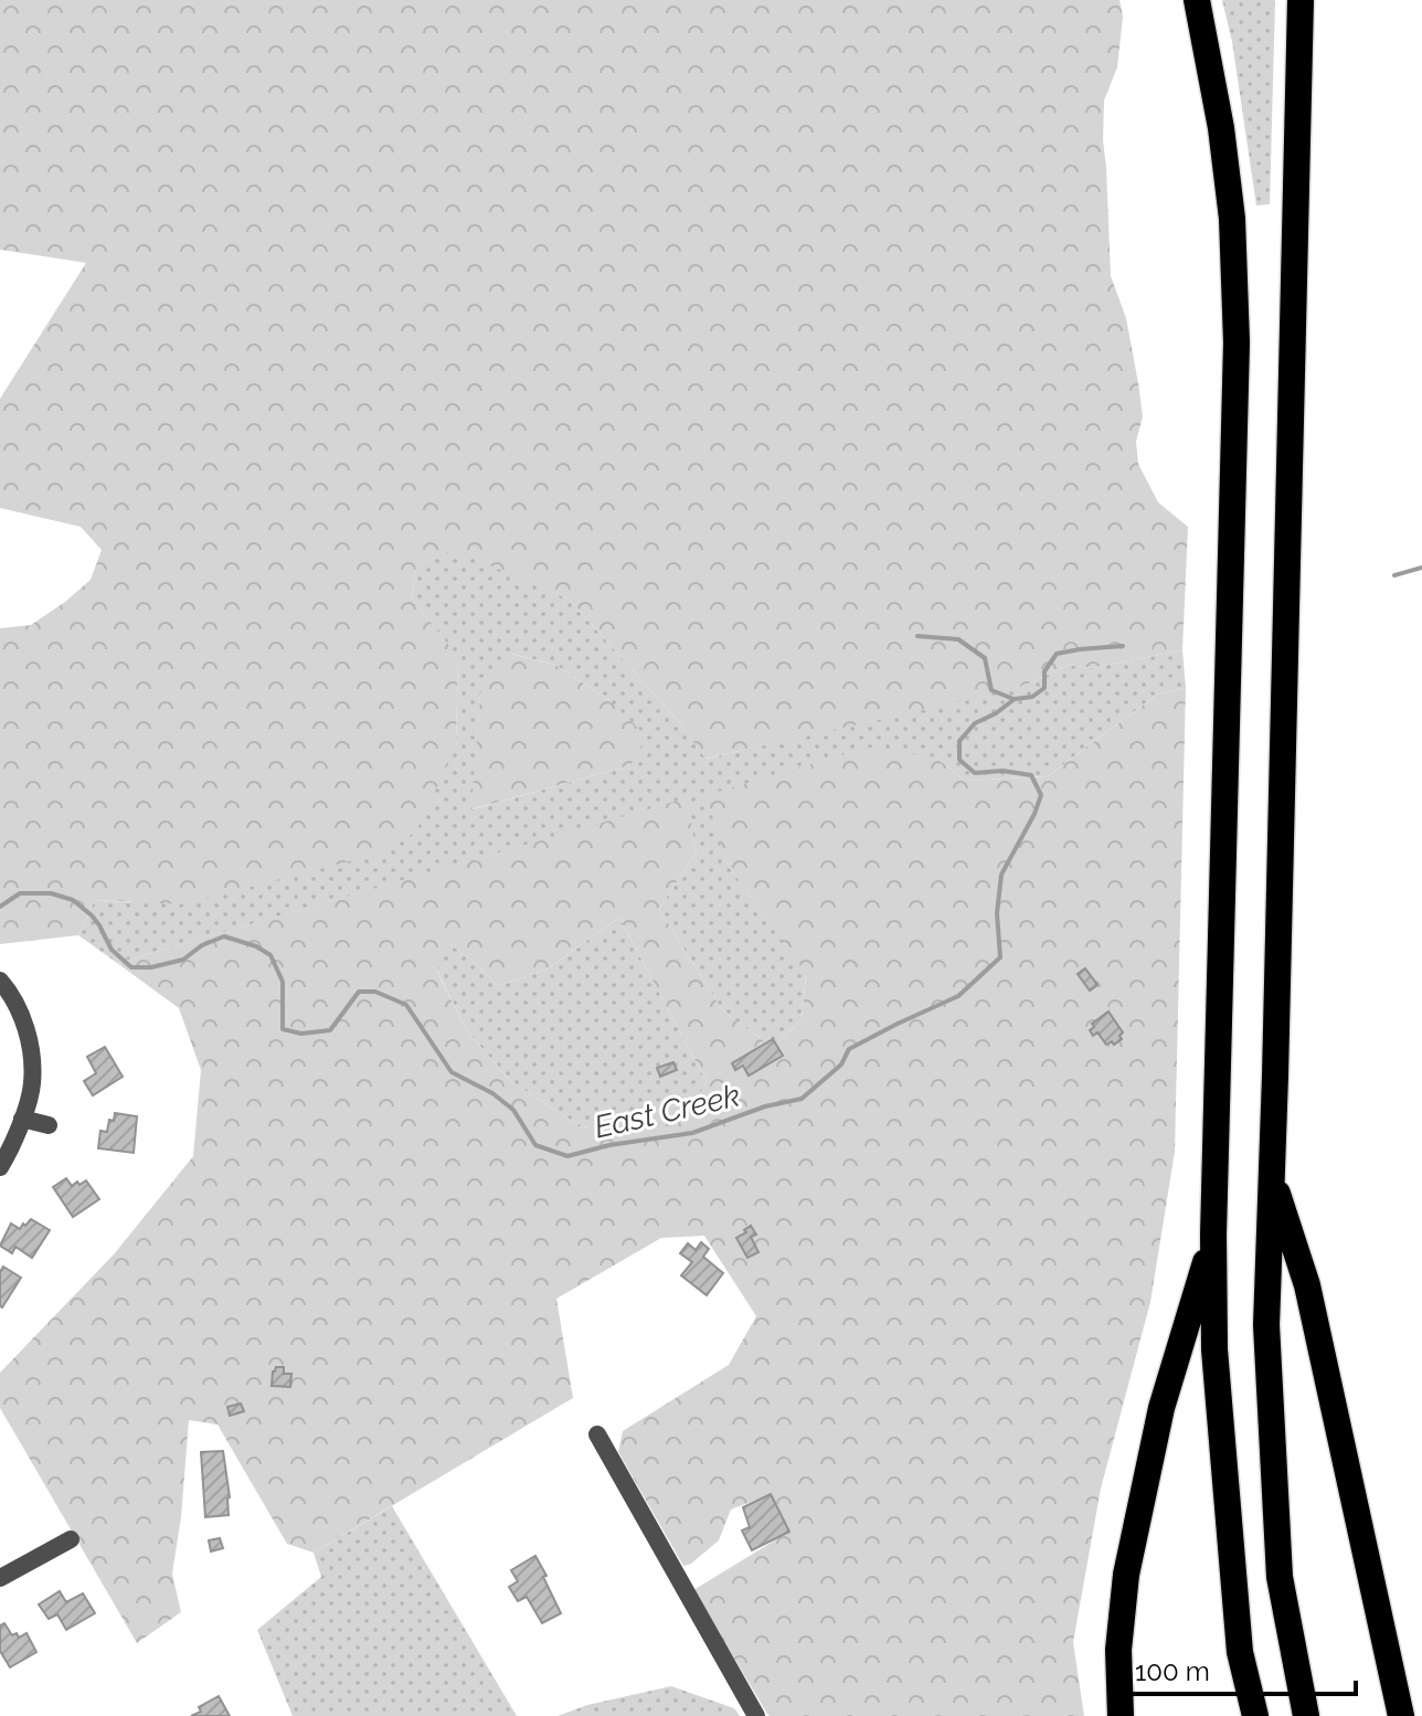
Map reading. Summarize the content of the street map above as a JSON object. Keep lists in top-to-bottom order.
{
  "water": ["East Creek"],
  "scale_bar": "100 m"
}
